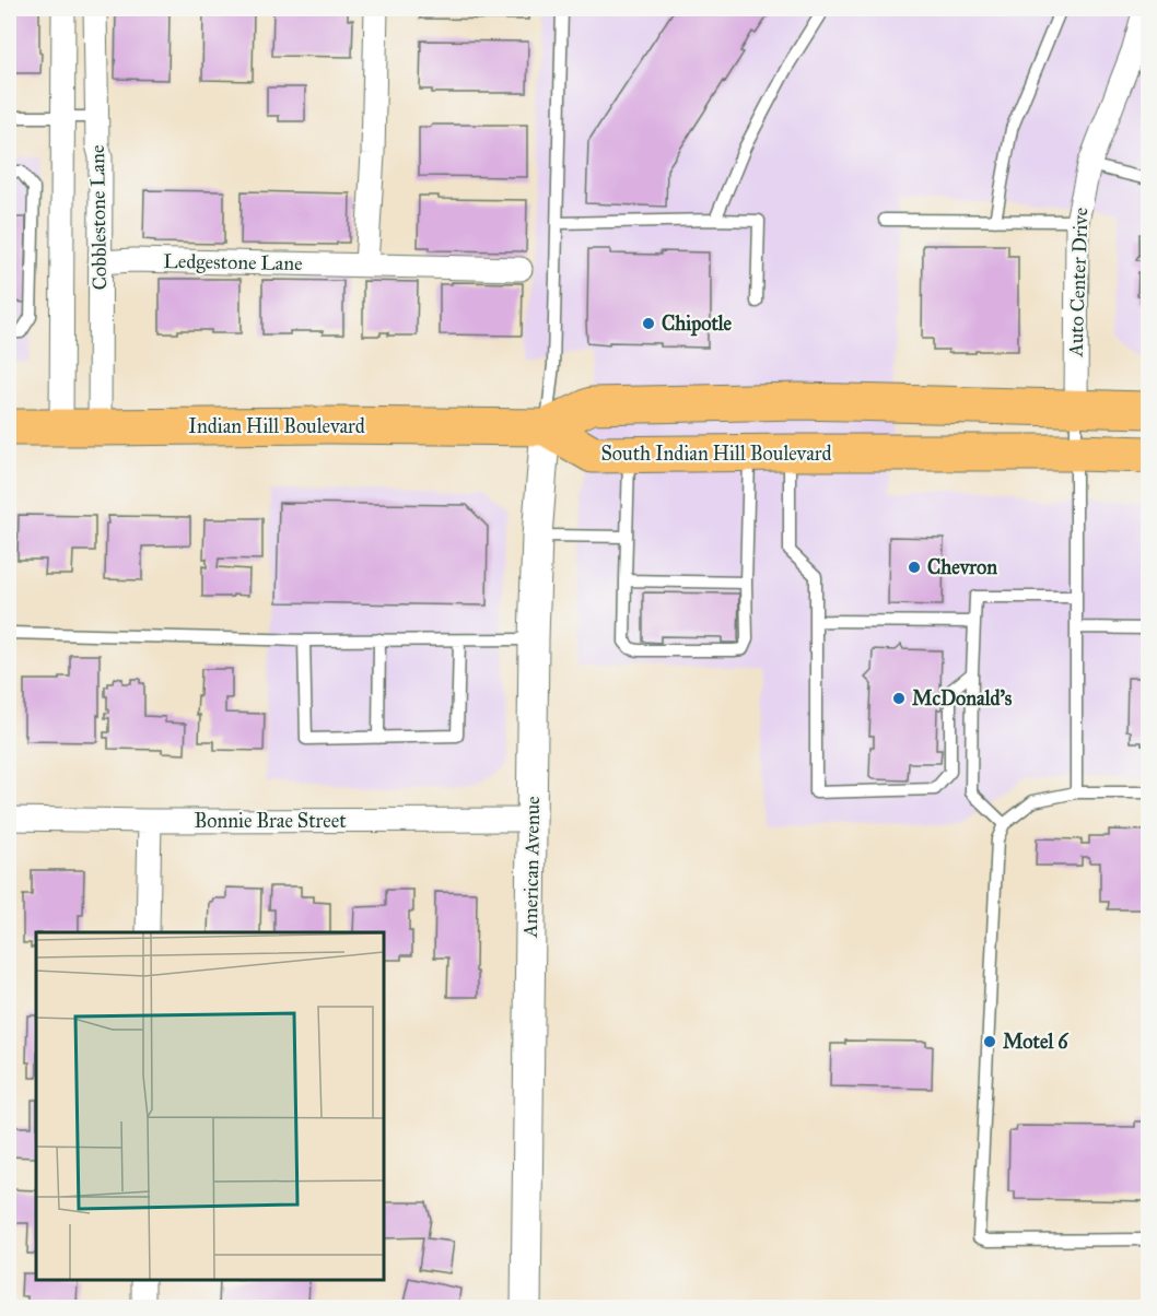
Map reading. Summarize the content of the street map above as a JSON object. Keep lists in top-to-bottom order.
{
  "streets": {
    "main road": ["Indian Hill Boulevard", "South Indian Hill Boulevard"],
    "street": [
      "Cobblestone Lane",
      "Ledgestone Lane",
      "Auto Center Drive",
      "Bonnie Brae Street",
      "American Avenue"
    ]
  },
  "crossings": [
    ["Cobblestone Lane", "Ledgestone Lane"],
    ["Cobblestone Lane", "Indian Hill Boulevard"],
    ["Indian Hill Boulevard", "South Indian Hill Boulevard"],
    ["Indian Hill Boulevard", "American Avenue"],
    ["South Indian Hill Boulevard", "American Avenue"],
    ["Bonnie Brae Street", "American Avenue"]
  ],
  "places": [
    "Chipotle",
    "Chevron",
    "McDonald's",
    "Motel 6"
  ]
}
